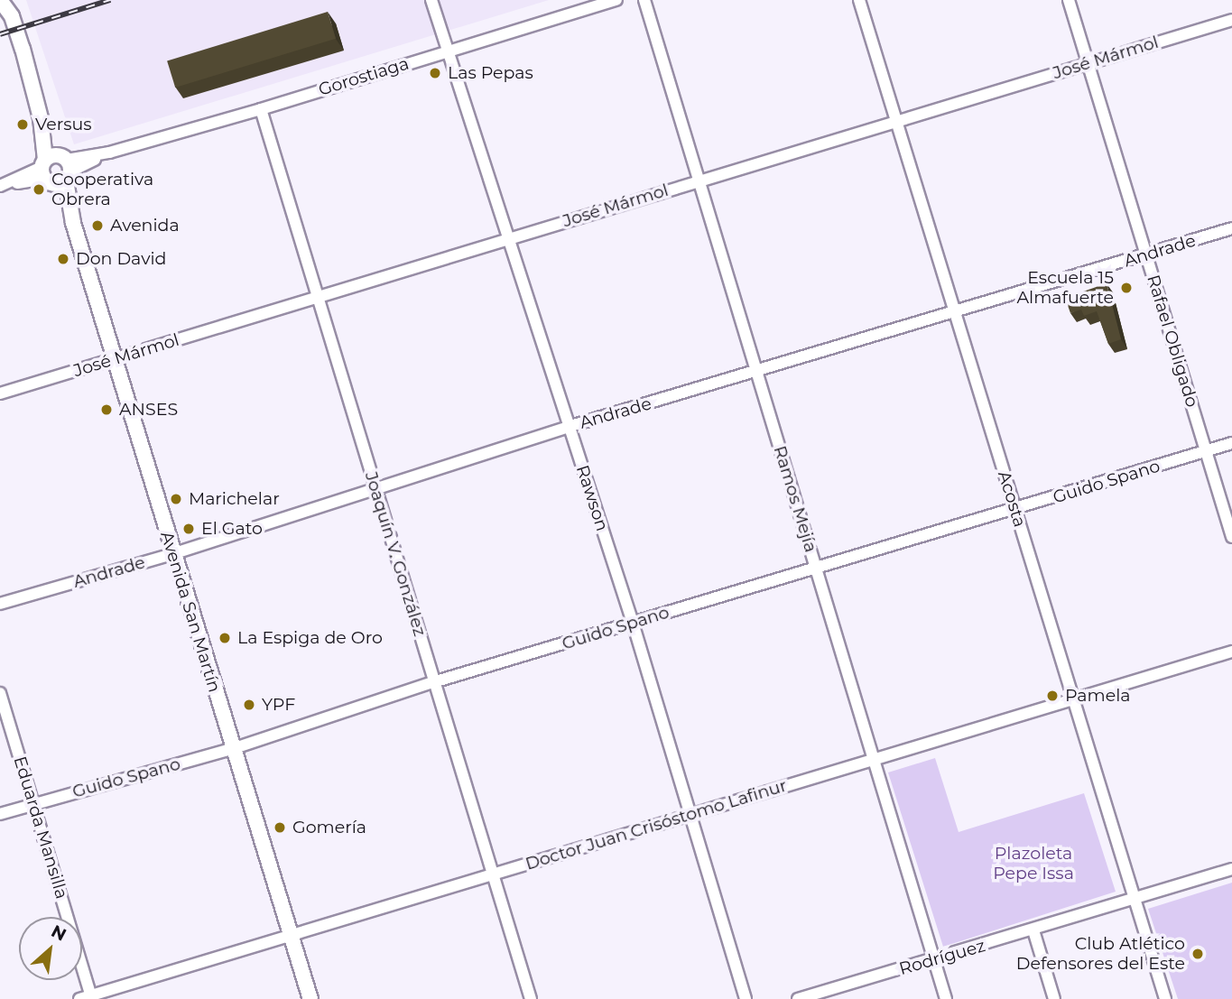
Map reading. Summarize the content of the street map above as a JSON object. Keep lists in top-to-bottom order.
{
  "streets": {
    "main road": ["Avenida San Martín"],
    "street": [
      "José Mármol",
      "Gorostiaga",
      "Andrade",
      "Rafael Obligado",
      "Guido Spano",
      "Rawson",
      "Ramos Mejía",
      "Acosta",
      "Joaquín V. González",
      "Doctor Juan Crisóstomo Lafinur",
      "Eduarda Mansilla",
      "Rodríguez"
    ]
  },
  "crossings": [
    ["José Mármol", "Rafael Obligado"],
    ["José Mármol", "Rawson"],
    ["José Mármol", "Ramos Mejía"],
    ["José Mármol", "Acosta"],
    ["José Mármol", "Joaquín V. González"],
    ["José Mármol", "Avenida San Martín"],
    ["Gorostiaga", "Rawson"],
    ["Gorostiaga", "Joaquín V. González"],
    ["Gorostiaga", "Avenida San Martín"],
    ["Andrade", "Rafael Obligado"],
    ["Andrade", "Rawson"],
    ["Andrade", "Ramos Mejía"],
    ["Andrade", "Acosta"],
    ["Andrade", "Joaquín V. González"],
    ["Andrade", "Avenida San Martín"],
    ["Rafael Obligado", "Guido Spano"],
    ["Guido Spano", "Rawson"],
    ["Guido Spano", "Ramos Mejía"],
    ["Guido Spano", "Acosta"],
    ["Guido Spano", "Joaquín V. González"],
    ["Guido Spano", "Avenida San Martín"],
    ["Guido Spano", "Eduarda Mansilla"],
    ["Rawson", "Doctor Juan Crisóstomo Lafinur"],
    ["Ramos Mejía", "Doctor Juan Crisóstomo Lafinur"],
    ["Ramos Mejía", "Rodríguez"],
    ["Acosta", "Doctor Juan Crisóstomo Lafinur"],
    ["Acosta", "Rodríguez"],
    ["Joaquín V. González", "Doctor Juan Crisóstomo Lafinur"],
    ["Avenida San Martín", "Doctor Juan Crisóstomo Lafinur"],
    ["Doctor Juan Crisóstomo Lafinur", "Eduarda Mansilla"]
  ],
  "parks": ["Plazoleta Pepe Issa"],
  "places": [
    "Las Pepas",
    "Versus",
    "Cooperativa Obrera",
    "Avenida",
    "Don David",
    "Escuela 15 Almafuerte",
    "ANSES",
    "Marichelar",
    "El Gato",
    "La Espiga de Oro",
    "Pamela",
    "YPF",
    "Gomería",
    "Club Atlético Defensores del Este"
  ],
  "north": "top right"
}
